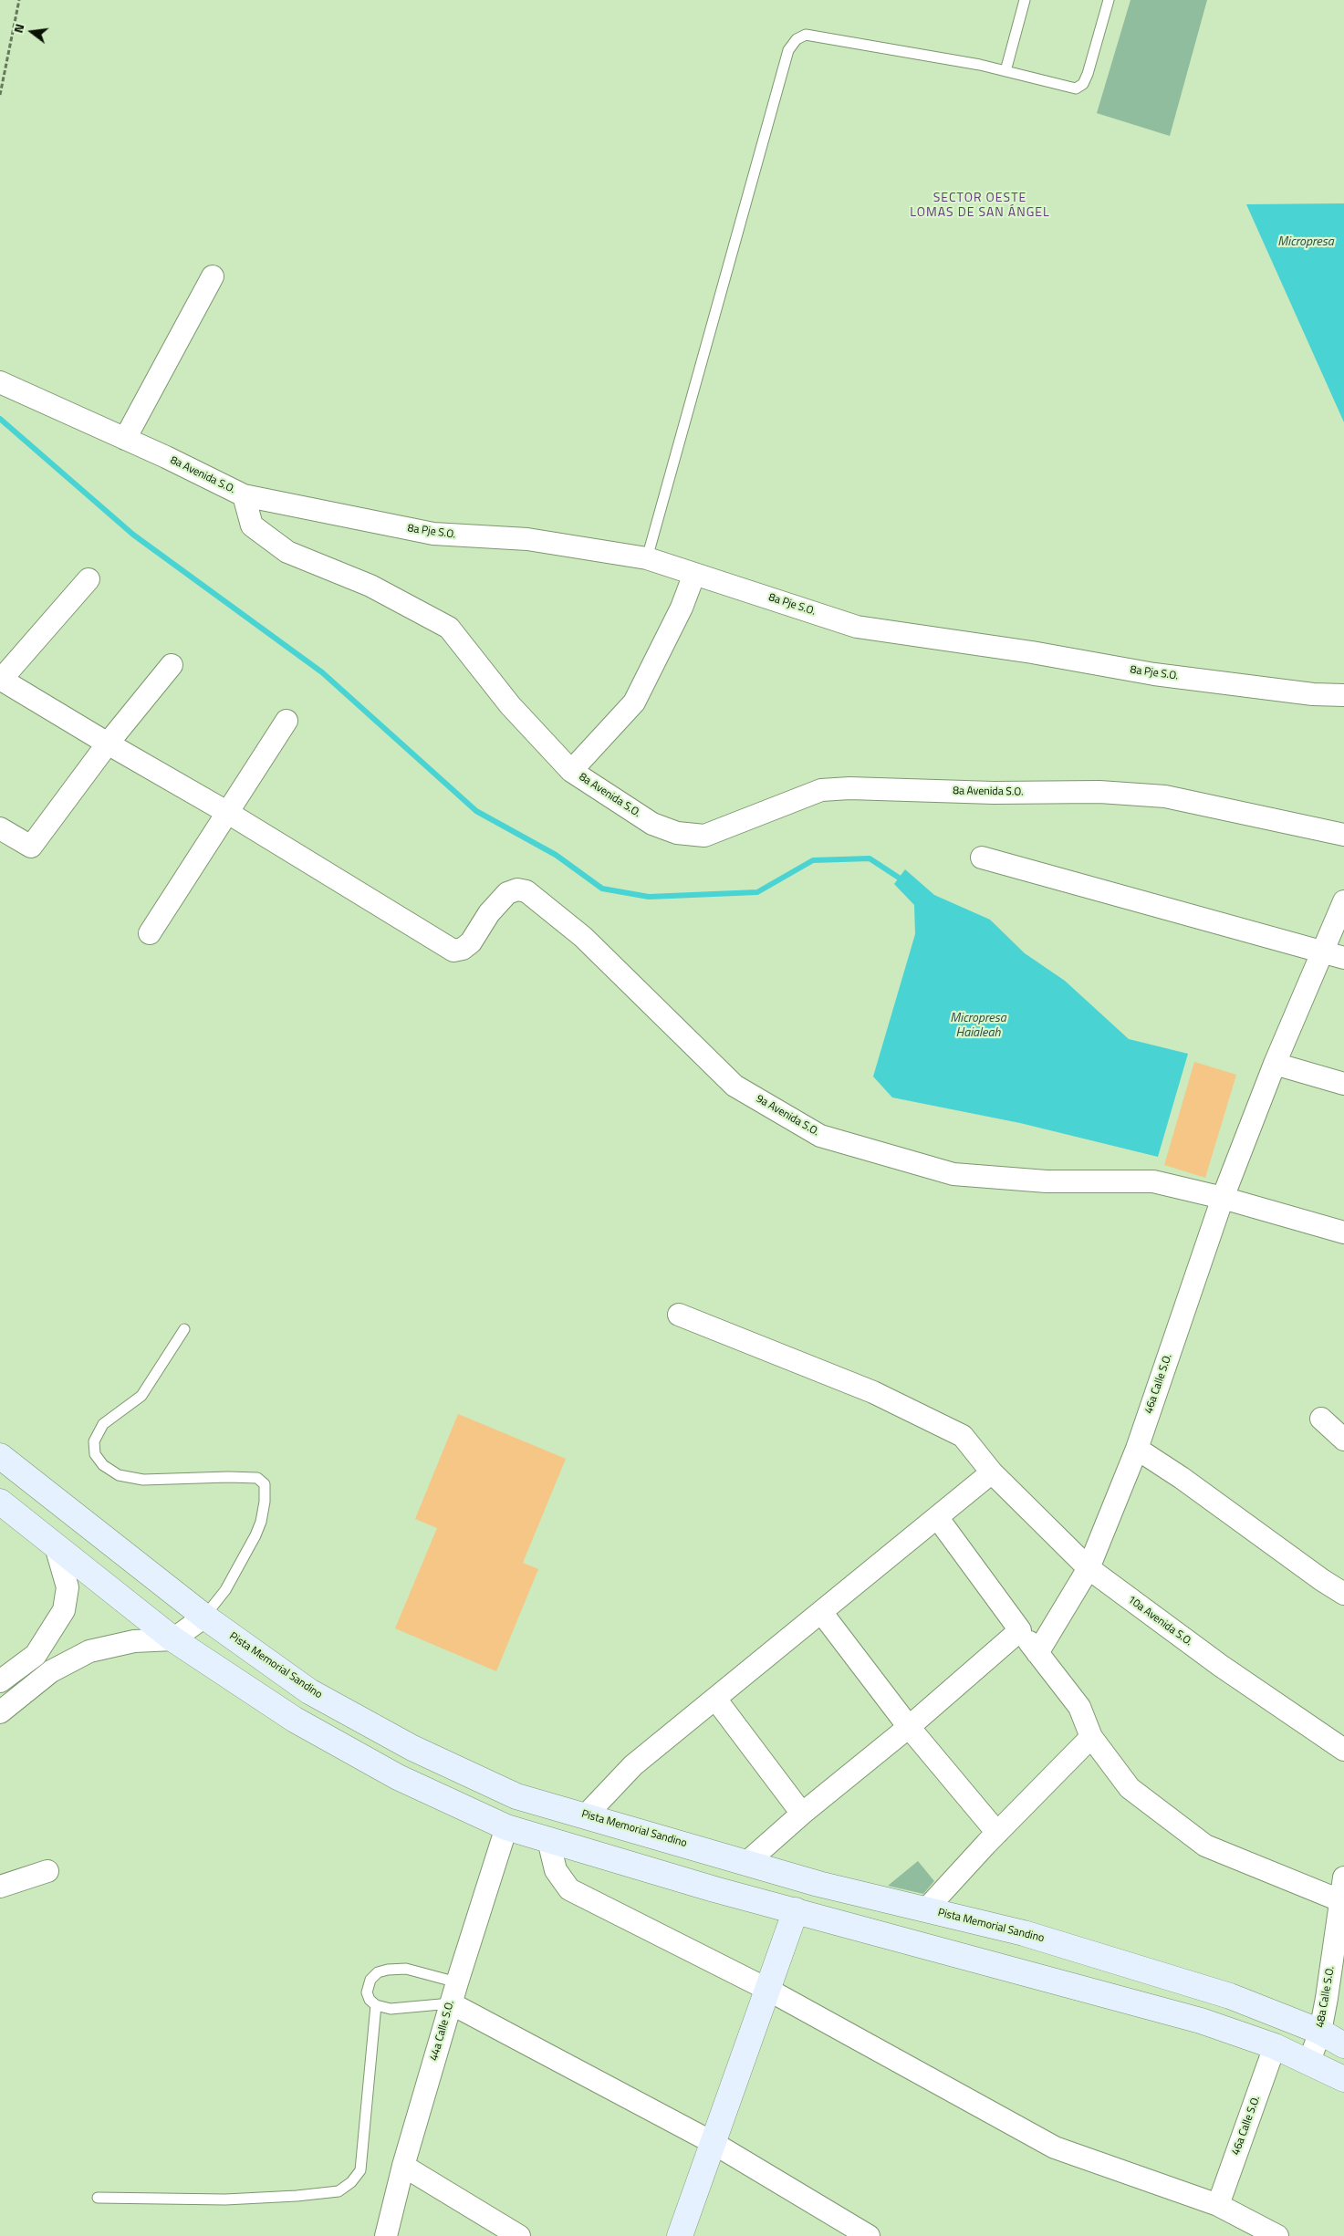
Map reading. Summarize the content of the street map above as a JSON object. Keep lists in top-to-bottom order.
{
  "streets": {
    "main road": ["Pista Memorial Sandino"],
    "street": [
      "8a Avenida S.O.",
      "8a Pje S.O.",
      "9a Avenida S.O.",
      "46a Calle S.O.",
      "10a Avenida S.O.",
      "48a Calle S.O.",
      "44a Calle S.O."
    ]
  },
  "crossings": [
    ["8a Avenida S.O.", "8a Pje S.O."],
    ["9a Avenida S.O.", "46a Calle S.O."],
    ["46a Calle S.O.", "10a Avenida S.O."],
    ["Pista Memorial Sandino", "48a Calle S.O."]
  ],
  "districts": ["SECTOR OESTE LOMAS DE SAN ÁNGEL"],
  "water": ["Micropresa", "Micropresa Haialeah"],
  "north": "left"
}
